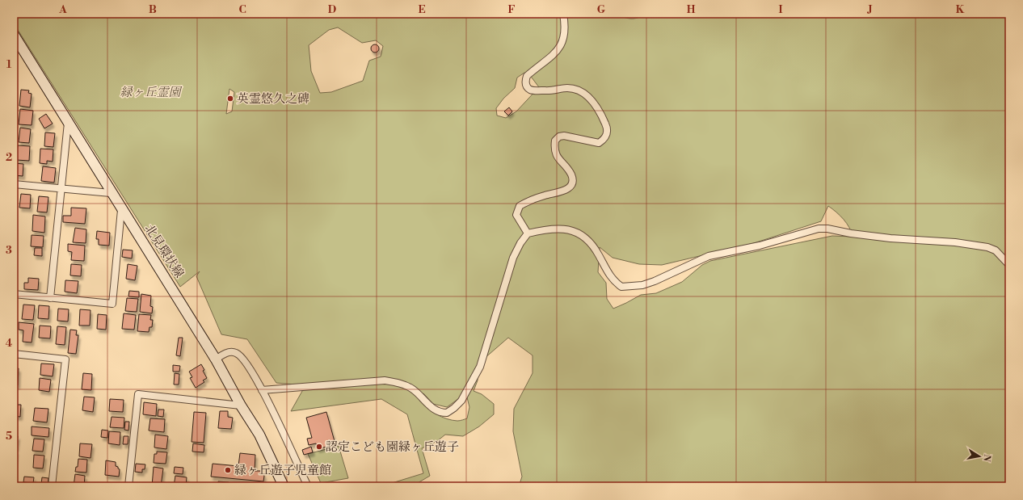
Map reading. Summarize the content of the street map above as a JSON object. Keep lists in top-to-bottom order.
{
  "streets": {
    "main road": ["北見環状線"]
  },
  "parks": ["緑ヶ丘霊園"],
  "places": ["英霊悠久之碑", "認定こども園緑ヶ丘遊子", "緑ヶ丘遊子児童館"],
  "north": "right",
  "grid": {
    "columns": [
      "A",
      "B",
      "C",
      "D",
      "E",
      "F",
      "G",
      "H",
      "I",
      "J",
      "K"
    ],
    "rows": [
      "1",
      "2",
      "3",
      "4",
      "5"
    ]
  }
}
